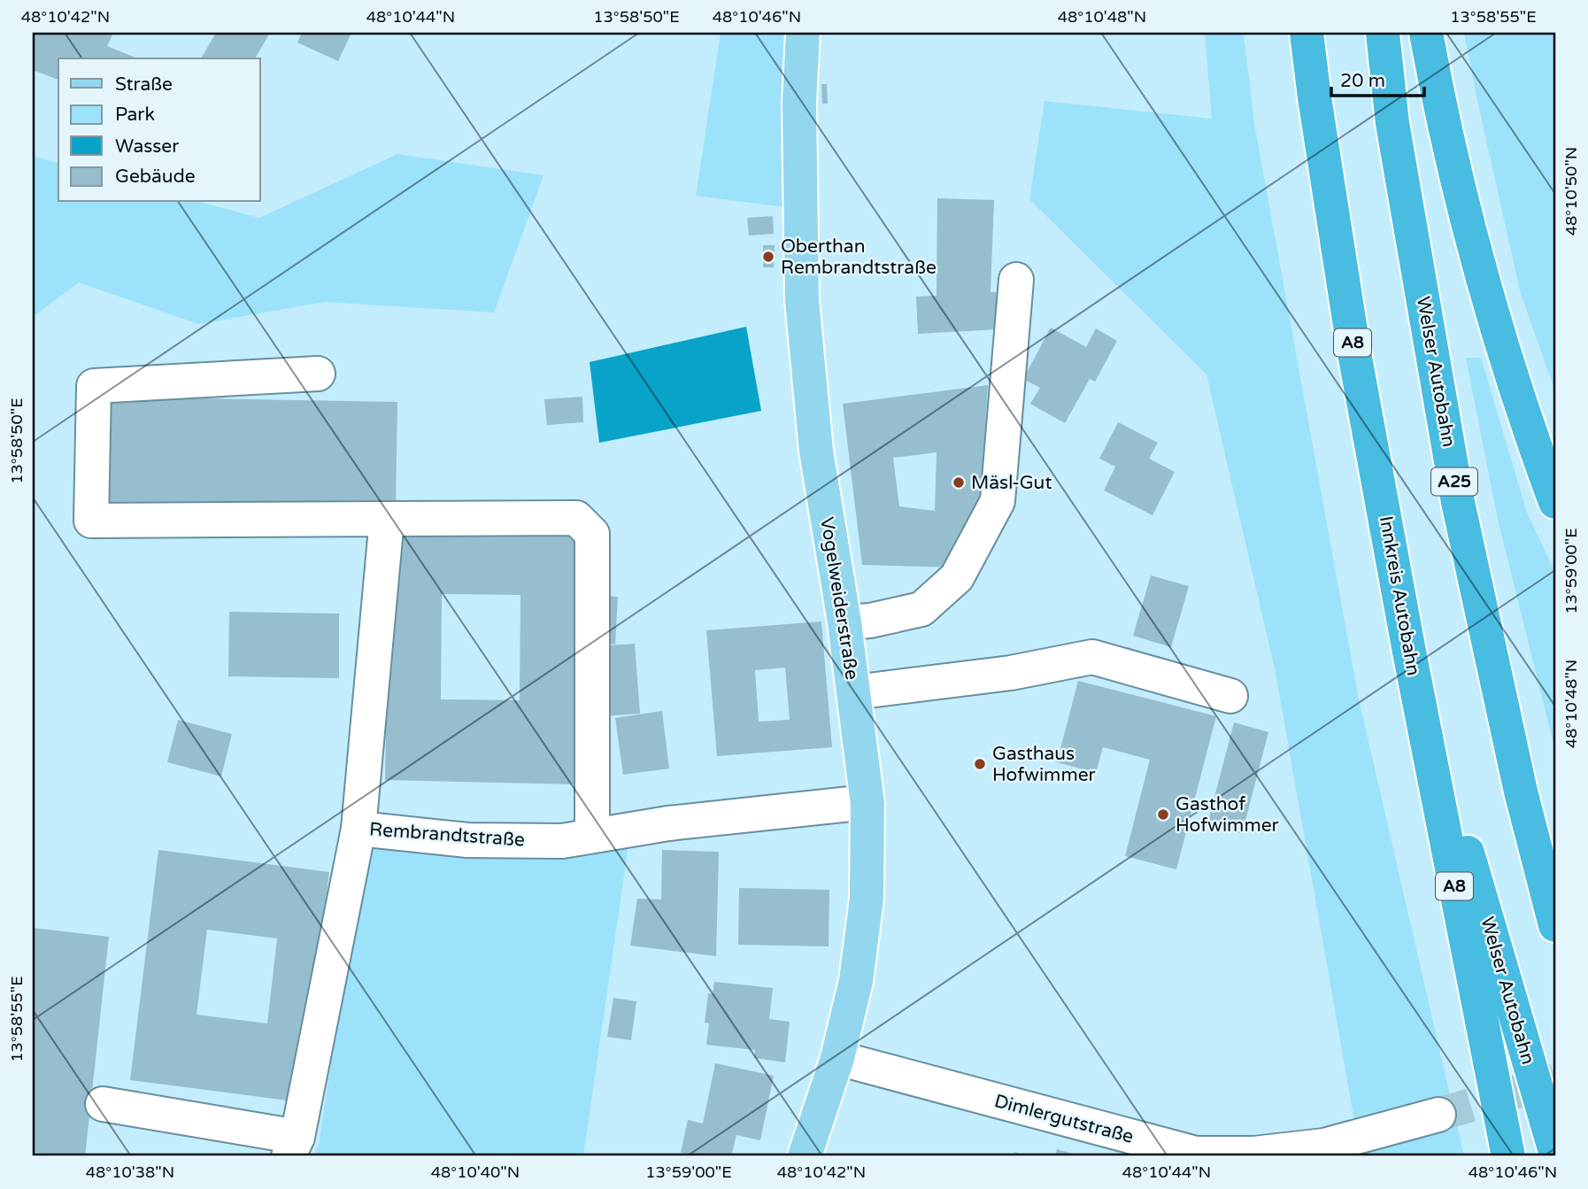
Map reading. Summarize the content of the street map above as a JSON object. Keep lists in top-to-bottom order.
{
  "streets": {
    "highway": [
      "A8",
      "Welser Autobahn",
      "A25",
      "Innkreis Autobahn"
    ],
    "main road": ["Vogelweiderstraße"],
    "street": ["Rembrandtstraße", "Dimlergutstraße"]
  },
  "crossings": [
    ["Welser Autobahn", "Innkreis Autobahn"],
    ["Vogelweiderstraße", "Rembrandtstraße"],
    ["Vogelweiderstraße", "Dimlergutstraße"]
  ],
  "places": [
    "Oberthan Rembrandtstraße",
    "Mäsl-Gut",
    "Gasthaus Hofwimmer",
    "Gasthof Hofwimmer"
  ],
  "legend": [
    "Straße",
    "Park",
    "Wasser",
    "Gebäude"
  ],
  "scale_bar": "20 m",
  "coordinates": [
    "48°10'42\"N",
    "48°10'44\"N",
    "13°58'50\"E",
    "48°10'46\"N",
    "48°10'48\"N",
    "13°58'55\"E",
    "48°10'50\"N",
    "13°59'00\"E",
    "48°10'38\"N",
    "48°10'40\"N"
  ]
}
